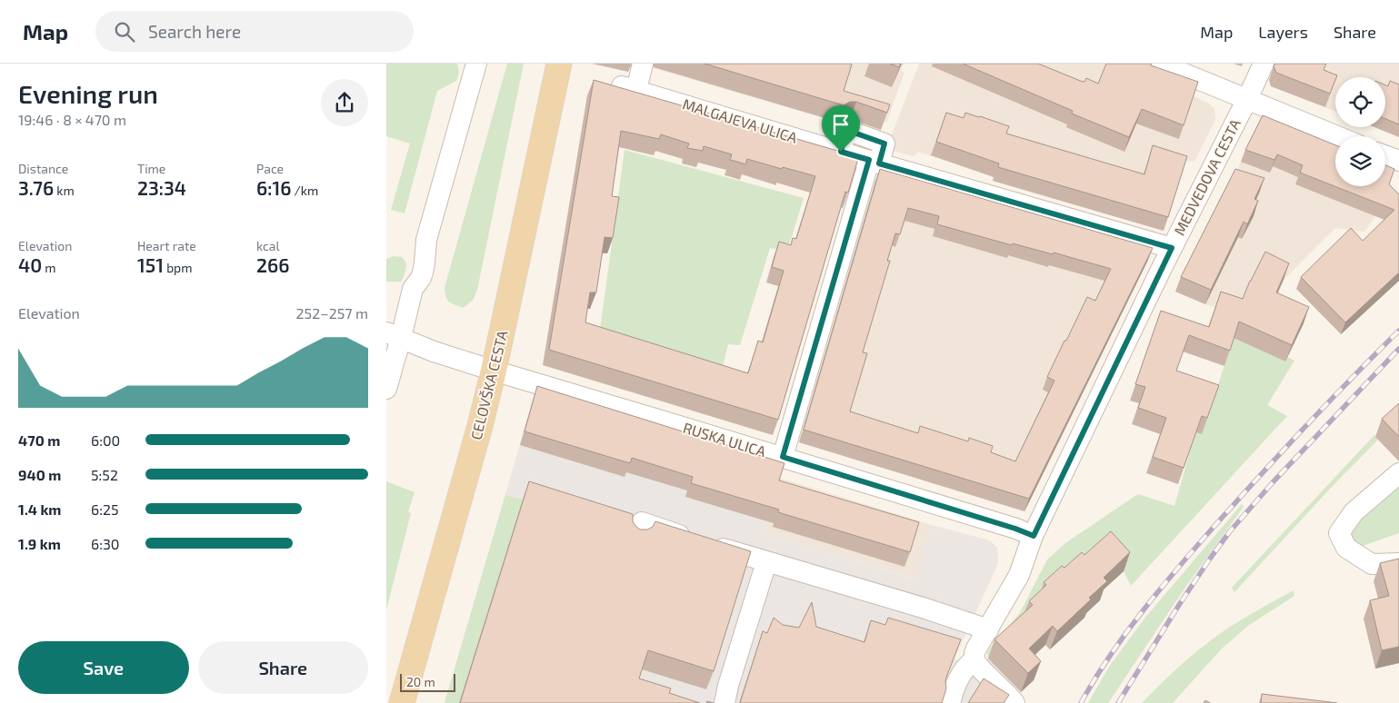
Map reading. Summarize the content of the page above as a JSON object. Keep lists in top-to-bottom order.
{
  "streets": {
    "main road": ["CELOVŠKA CESTA"],
    "street": ["MALGAJEVA ULICA", "MEDVEDOVA CESTA", "RUSKA ULICA"]
  },
  "crossings": [
    ["MALGAJEVA ULICA", "MEDVEDOVA CESTA"],
    ["MEDVEDOVA CESTA", "RUSKA ULICA"],
    ["CELOVŠKA CESTA", "RUSKA ULICA"]
  ],
  "scale_bar": "20 m",
  "page": {
    "header": "Map",
    "search": "Search here",
    "nav": ["Map", "Layers", "Share"],
    "heading": ["Evening run", "19:46 · 8 × 470 m"],
    "stats": [
      ["Distance", "3.76 km"],
      ["Time", "23:34"],
      ["Pace", "6:16 /km"],
      ["Elevation", "40 m"],
      ["Heart rate", "151 bpm"],
      ["kcal", "266"]
    ],
    "chart": ["Elevation", "252–257 m"],
    "list": [
      {
        "name": "470 m",
        "note": "6:00"
      },
      {
        "name": "940 m",
        "note": "5:52"
      },
      {
        "name": "1.4 km",
        "note": "6:25"
      },
      {
        "name": "1.9 km",
        "note": "6:30"
      }
    ],
    "buttons": ["Save", "Share"],
    "scale": "20 m"
  }
}
